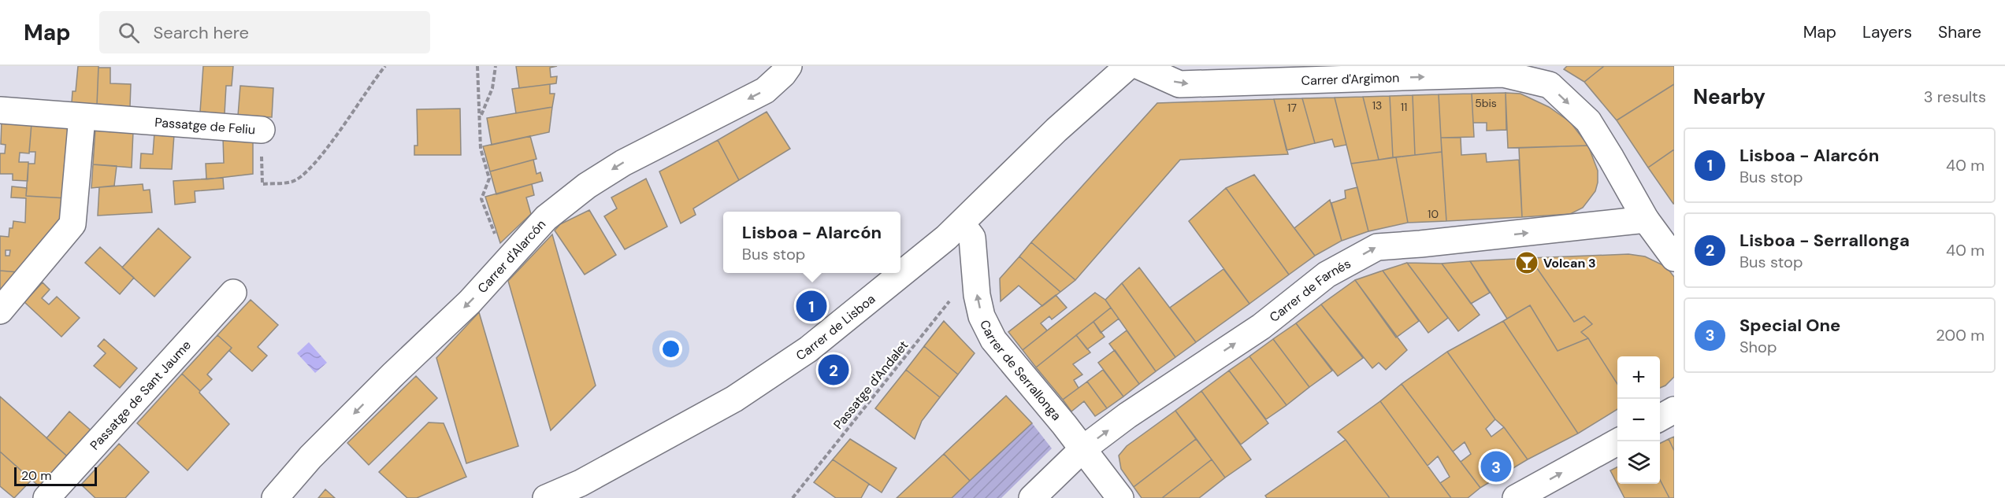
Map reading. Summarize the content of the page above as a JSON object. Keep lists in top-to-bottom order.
{
  "streets": {
    "street": [
      "Carrer d'Argimon",
      "Passatge de Feliu",
      "Carrer d'Alarcón",
      "Carrer de Farnés",
      "Carrer de Lisboa",
      "Carrer de Serrallonga",
      "Passatge de Sant Jaume"
    ],
    "path": ["Passatge d'Andalet"]
  },
  "crossings": [
    ["Carrer d'Argimon", "Carrer de Farnés"],
    ["Carrer de Farnés", "Carrer de Serrallonga"],
    ["Carrer de Lisboa", "Carrer de Serrallonga"]
  ],
  "one_way": [
    "Carrer d'Argimon",
    "Carrer d'Alarcón",
    "Carrer de Farnés",
    "Carrer de Serrallonga"
  ],
  "places": {
    "bar": ["Volcan 3"]
  },
  "house_numbers": [
    "5bis",
    "13",
    "11",
    "17",
    "10"
  ],
  "scale_bar": "20 m",
  "page": {
    "header": "Map",
    "search": "Search here",
    "nav": ["Map", "Layers", "Share"],
    "heading": ["Nearby", "3 results"],
    "list": [
      {
        "mark": "1",
        "name": "Lisboa - Alarcón",
        "note": "Bus stop",
        "value": "40 m"
      },
      {
        "mark": "2",
        "name": "Lisboa - Serrallonga",
        "note": "Bus stop",
        "value": "40 m"
      },
      {
        "mark": "3",
        "name": "Special One",
        "note": "Shop",
        "value": "200 m"
      }
    ],
    "popup": ["Lisboa - Alarcón", "Bus stop"],
    "pins": ["1", "2", "3"],
    "map_buttons": ["+", "−"],
    "scale": "20 m"
  }
}
